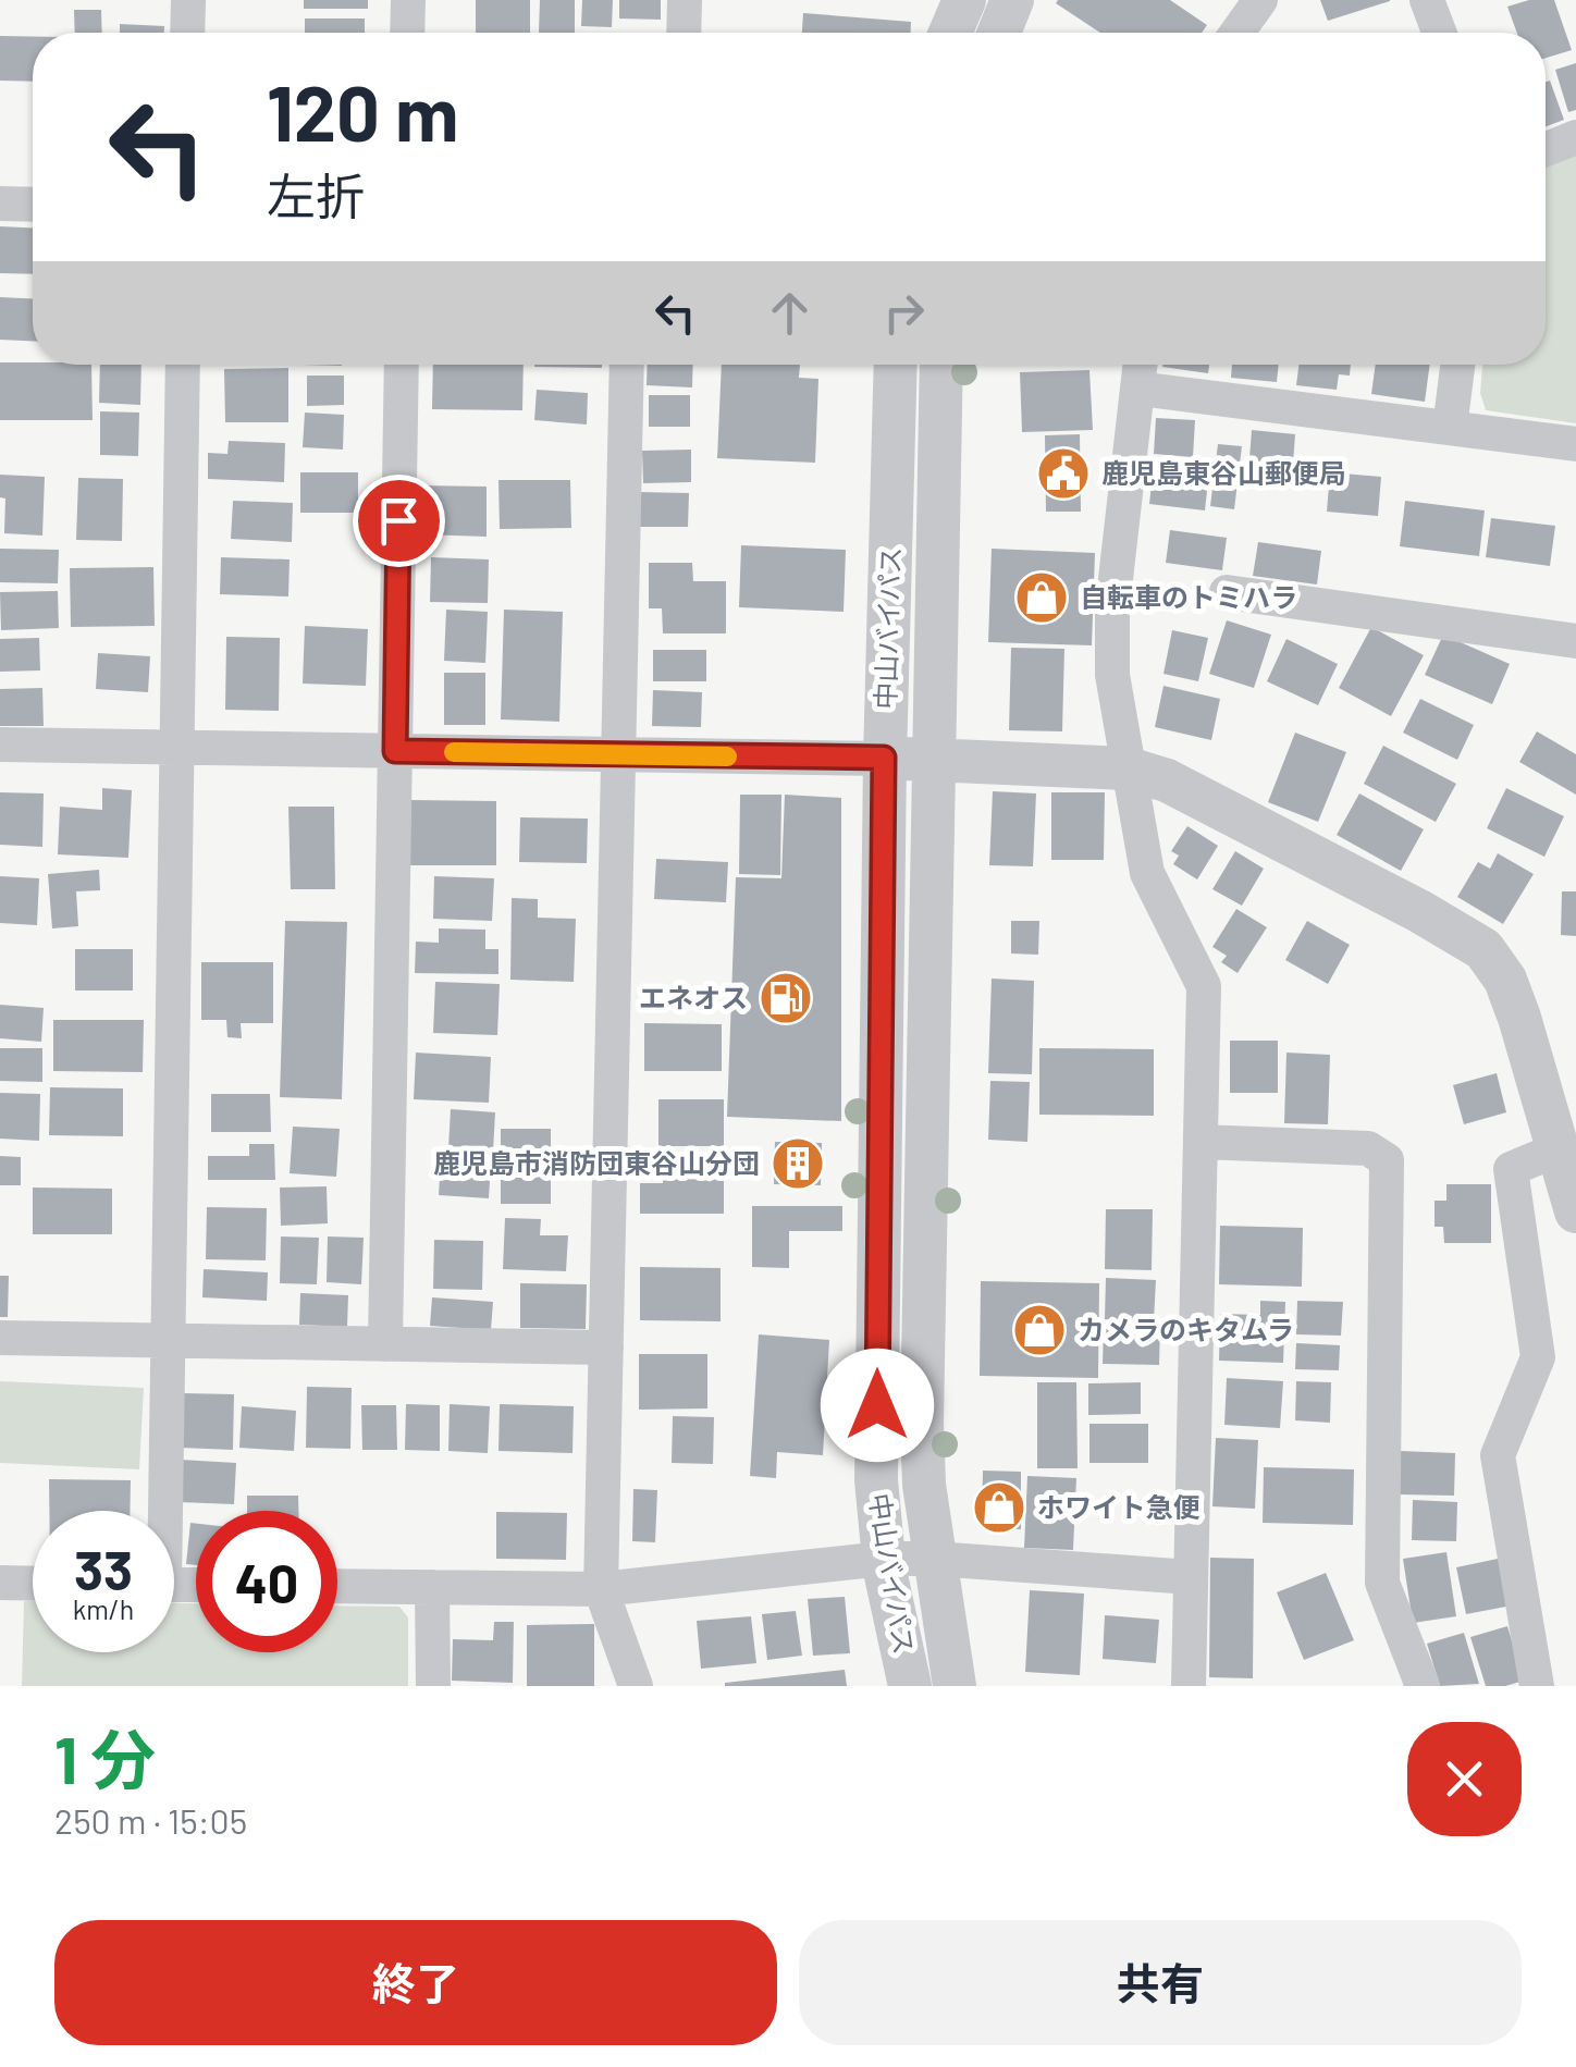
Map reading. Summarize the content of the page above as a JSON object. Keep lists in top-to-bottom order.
{
  "streets": {
    "street": ["中山バイパス"]
  },
  "places": {
    "public building": ["鹿児島東谷山郵便局"],
    "shop": ["自転車のトミハラ", "カメラのキタムラ", "ホワイト急便"],
    "fuel station": ["エネオス"],
    "building": ["鹿児島市消防団東谷山分団"]
  },
  "page": {
    "turn": ["120 m", "左折"],
    "speed": "33 km/h",
    "limit": "40",
    "heading": ["1 分", "250 m · 15:05"],
    "buttons": ["終了", "共有"]
  }
}
